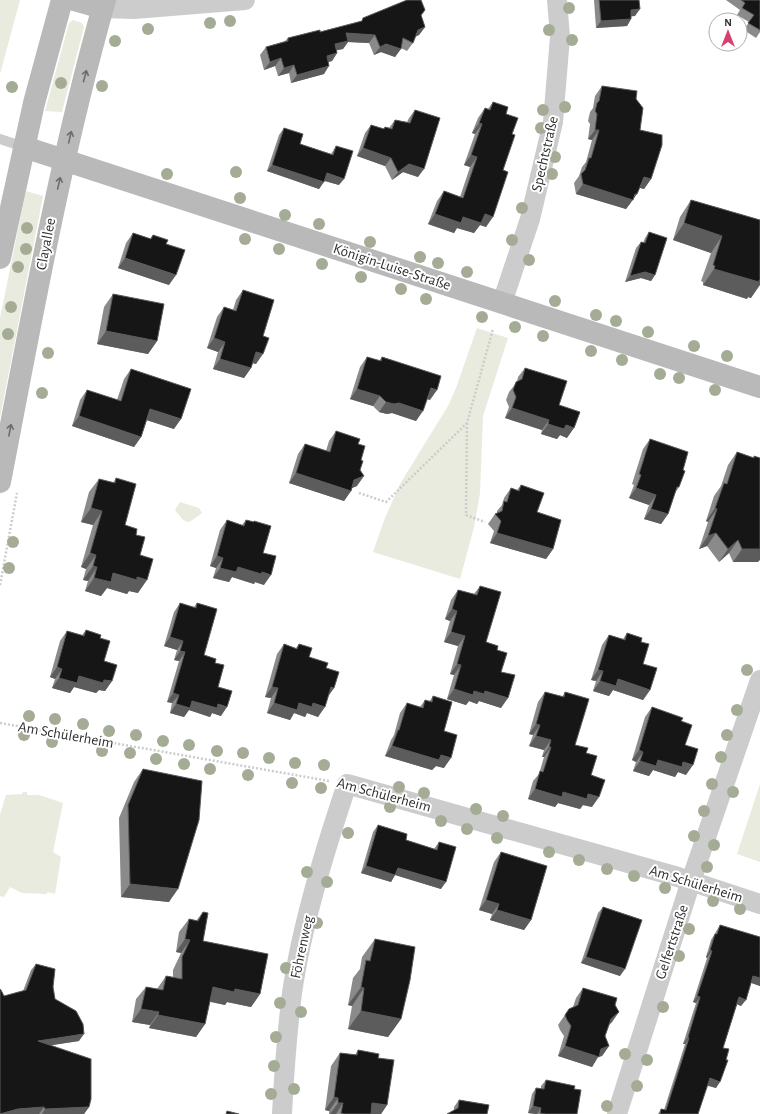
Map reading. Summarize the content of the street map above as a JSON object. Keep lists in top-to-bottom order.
{
  "streets": {
    "main road": ["Clayallee", "Königin-Luise-Straße"],
    "street": [
      "Spechtstraße",
      "Am Schülerheim",
      "Gelfertstraße",
      "Föhrenweg"
    ]
  },
  "crossings": [
    ["Spechtstraße", "Königin-Luise-Straße"],
    ["Clayallee", "Königin-Luise-Straße"],
    ["Am Schülerheim", "Gelfertstraße"],
    ["Am Schülerheim", "Föhrenweg"]
  ],
  "north": "top"
}
